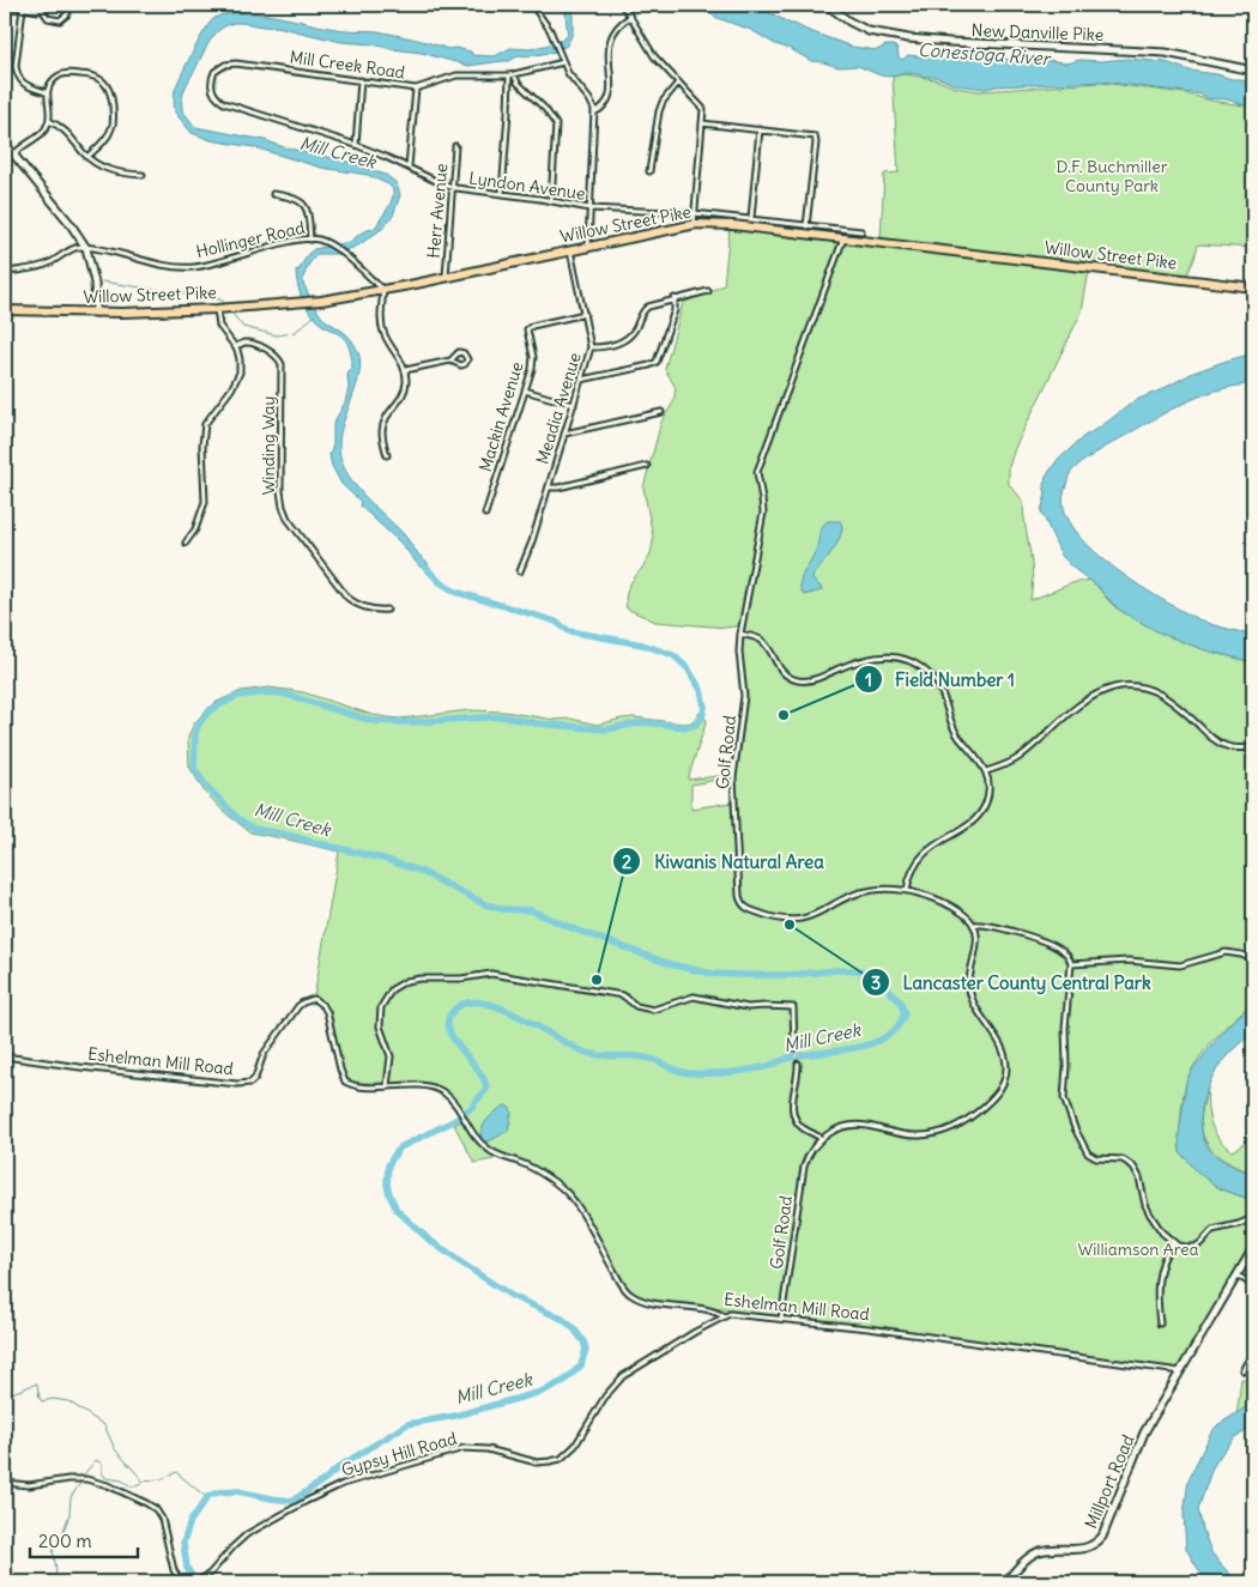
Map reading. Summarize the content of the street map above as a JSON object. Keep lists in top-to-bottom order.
{
  "streets": {
    "highway": ["Willow Street Pike"],
    "main road": ["New Danville Pike", "Millport Road"],
    "street": [
      "Mill Creek Road",
      "Lyndon Avenue",
      "Herr Avenue",
      "Hollinger Road",
      "Meadia Avenue",
      "Mackin Avenue",
      "Winding Way",
      "Golf Road",
      "Eshelman Mill Road",
      "Gypsy Hill Road"
    ]
  },
  "crossings": [
    ["Mill Creek Road", "Lyndon Avenue"],
    ["Lyndon Avenue", "Herr Avenue"],
    ["Lyndon Avenue", "Willow Street Pike"],
    ["Herr Avenue", "Willow Street Pike"],
    ["Willow Street Pike", "Hollinger Road"],
    ["Willow Street Pike", "Meadia Avenue"],
    ["Willow Street Pike", "Golf Road"],
    ["Meadia Avenue", "Mackin Avenue"],
    ["Golf Road", "Eshelman Mill Road"],
    ["Eshelman Mill Road", "Gypsy Hill Road"],
    ["Eshelman Mill Road", "Millport Road"]
  ],
  "water": ["Conestoga River", "Mill Creek"],
  "parks": ["D.F. Buchmiller County Park", "Williamson Area"],
  "places": ["Field Number 1", "Lancaster County Central Park", "Kiwanis Natural Area"],
  "scale_bar": "200 m"
}
